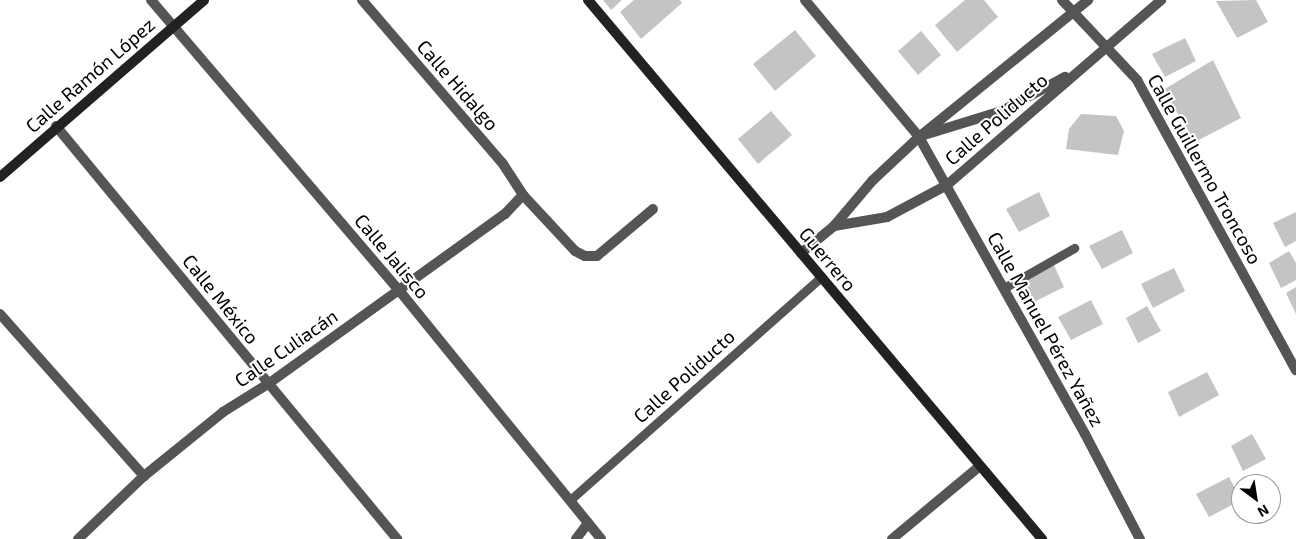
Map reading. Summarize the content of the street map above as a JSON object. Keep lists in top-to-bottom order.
{
  "streets": {
    "main road": ["Calle Ramón López", "Guerrero"],
    "street": [
      "Calle Hidalgo",
      "Calle Poliducto",
      "Calle Guillermo Troncoso",
      "Calle Jalisco",
      "Calle México",
      "Calle Manuel Pérez Yañez",
      "Calle Culiacán"
    ]
  },
  "crossings": [
    ["Calle Ramón López", "Calle Jalisco"],
    ["Calle Ramón López", "Calle México"],
    ["Calle Hidalgo", "Calle Culiacán"],
    ["Calle Poliducto", "Calle Guillermo Troncoso"],
    ["Calle Poliducto", "Calle Jalisco"],
    ["Calle Poliducto", "Guerrero"],
    ["Calle Poliducto", "Calle Manuel Pérez Yañez"],
    ["Calle Jalisco", "Calle Culiacán"],
    ["Calle México", "Calle Culiacán"]
  ],
  "north": "bottom right"
}
